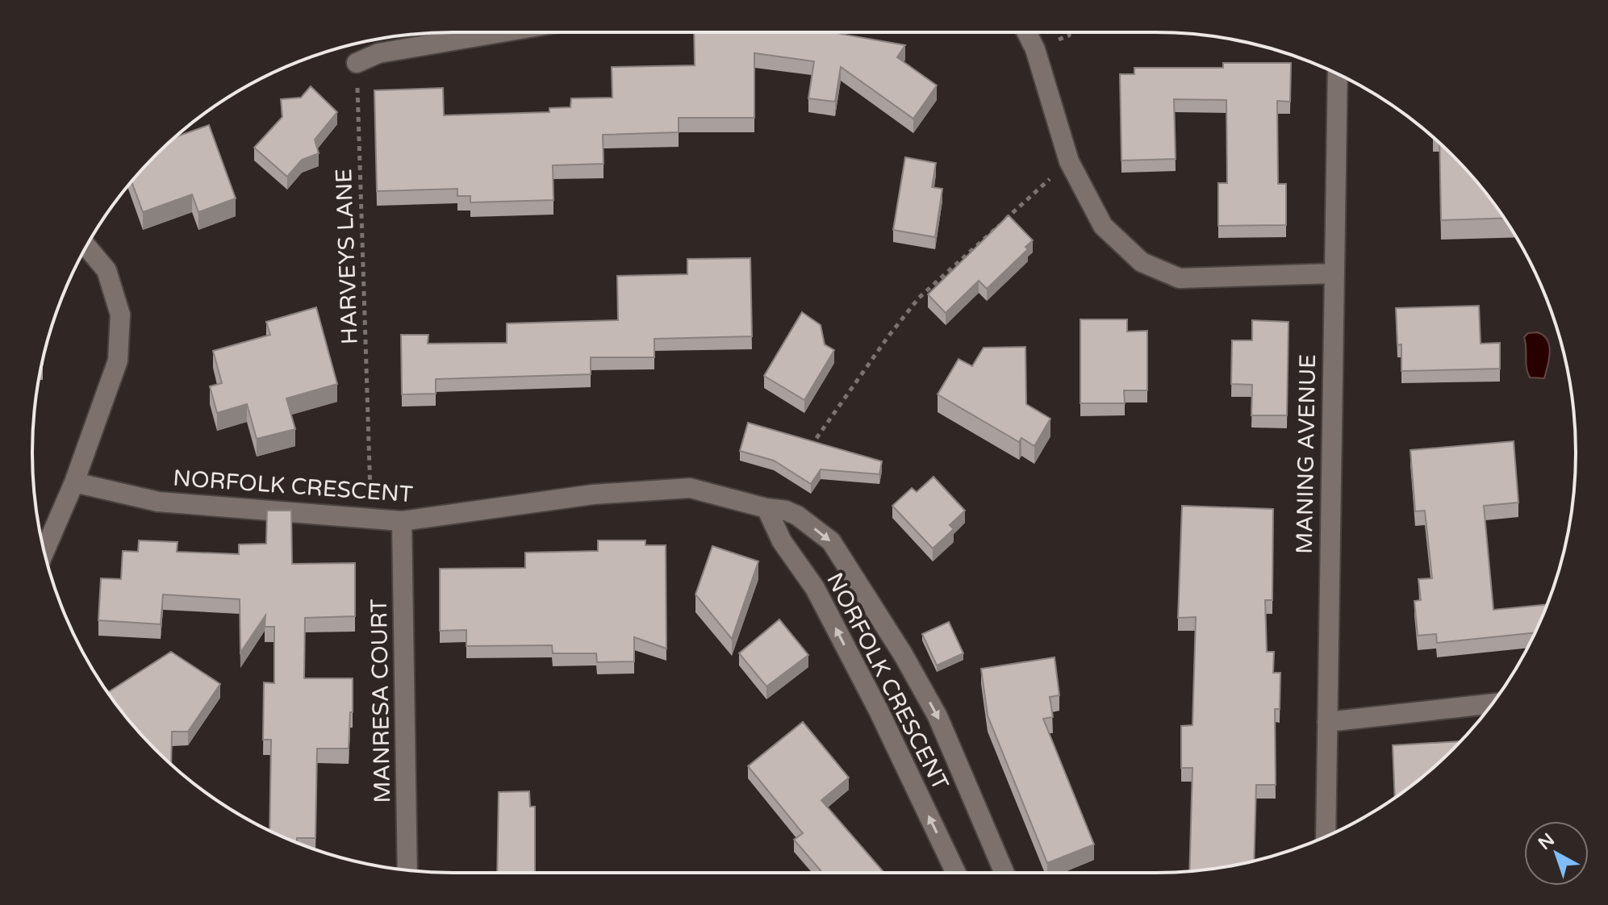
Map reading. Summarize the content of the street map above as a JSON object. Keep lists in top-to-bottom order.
{
  "streets": {
    "street": ["MANING AVENUE", "NORFOLK CRESCENT", "MANRESA COURT"],
    "path": ["HARVEYS LANE"]
  },
  "crossings": [
    ["NORFOLK CRESCENT", "MANRESA COURT"]
  ],
  "north": "top left"
}
